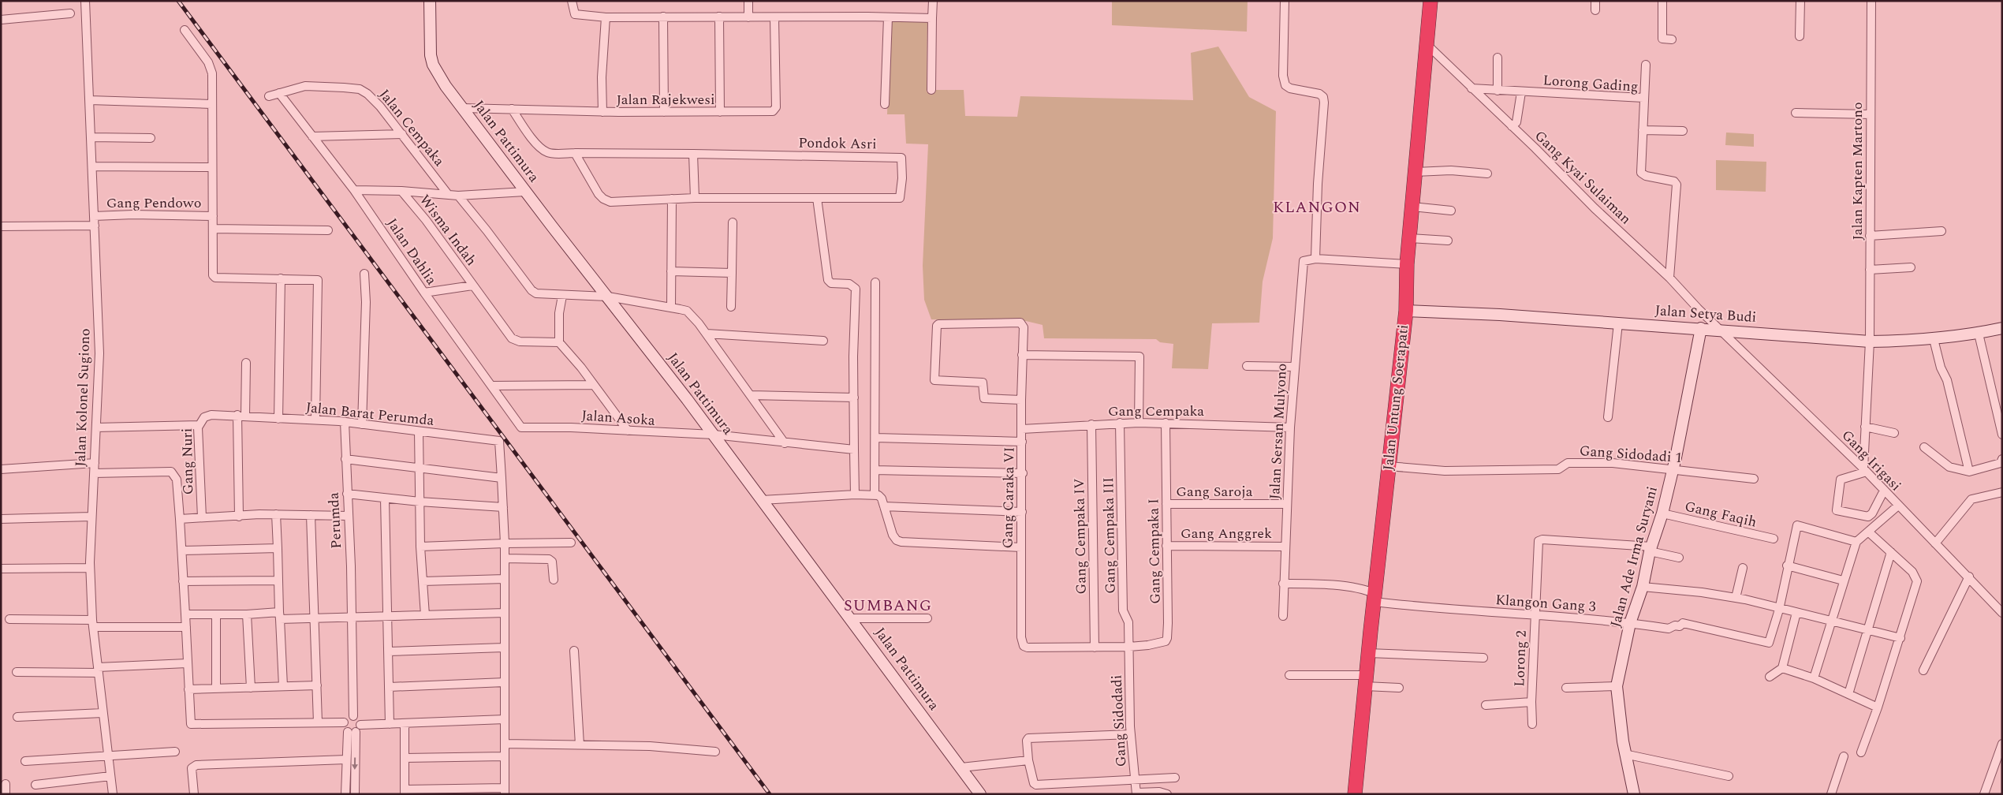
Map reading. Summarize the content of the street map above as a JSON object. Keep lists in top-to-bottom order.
{
  "streets": {
    "highway": ["Jalan Untung Soerapati"],
    "street": [
      "Lorong Gading",
      "Jalan Rajekwesi",
      "Jalan Cempaka",
      "Jalan Pattimura",
      "Pondok Asri",
      "Jalan Kapten Martono",
      "Gang Kyai Sulaiman",
      "Gang Pendowo",
      "Wisma Indah",
      "Jalan Dahlia",
      "Jalan Setya Budi",
      "Jalan Kolonel Sugiono",
      "Gang Cempaka",
      "Jalan Barat Perumda",
      "Jalan Asoka",
      "Jalan Sersan Mulyono",
      "Gang Sidodadi 1",
      "Gang Irigasi",
      "Gang Nuri",
      "Gang Saroja",
      "Gang Caraka VI",
      "Gang Faqih",
      "Perumda",
      "Gang Anggrek",
      "Gang Cempaka III",
      "Gang Cempaka IV",
      "Gang Cempaka I",
      "Jalan Ade Irma Suryani",
      "Klangon Gang 3",
      "Lorong 2",
      "Gang Sidodadi"
    ]
  },
  "crossings": [
    ["Lorong Gading", "Gang Kyai Sulaiman"],
    ["Jalan Rajekwesi", "Jalan Pattimura"],
    ["Jalan Cempaka", "Wisma Indah"],
    ["Jalan Cempaka", "Jalan Dahlia"],
    ["Jalan Pattimura", "Wisma Indah"],
    ["Jalan Pattimura", "Jalan Asoka"],
    ["Jalan Kapten Martono", "Jalan Setya Budi"],
    ["Jalan Kapten Martono", "Gang Irigasi"],
    ["Gang Kyai Sulaiman", "Jalan Setya Budi"],
    ["Gang Kyai Sulaiman", "Jalan Untung Soerapati"],
    ["Gang Kyai Sulaiman", "Gang Irigasi"],
    ["Gang Pendowo", "Jalan Kolonel Sugiono"],
    ["Wisma Indah", "Jalan Dahlia"],
    ["Jalan Dahlia", "Jalan Asoka"],
    ["Jalan Setya Budi", "Jalan Untung Soerapati"],
    ["Jalan Setya Budi", "Gang Irigasi"],
    ["Jalan Setya Budi", "Jalan Ade Irma Suryani"],
    ["Jalan Untung Soerapati", "Gang Sidodadi 1"],
    ["Jalan Untung Soerapati", "Klangon Gang 3"],
    ["Gang Cempaka", "Jalan Sersan Mulyono"],
    ["Gang Cempaka", "Gang Caraka VI"],
    ["Gang Cempaka", "Gang Cempaka III"],
    ["Gang Cempaka", "Gang Cempaka IV"],
    ["Gang Cempaka", "Gang Cempaka I"],
    ["Jalan Barat Perumda", "Gang Nuri"],
    ["Jalan Barat Perumda", "Perumda"],
    ["Jalan Sersan Mulyono", "Gang Saroja"],
    ["Jalan Sersan Mulyono", "Gang Anggrek"],
    ["Jalan Sersan Mulyono", "Klangon Gang 3"],
    ["Gang Sidodadi 1", "Jalan Ade Irma Suryani"],
    ["Gang Saroja", "Gang Cempaka I"],
    ["Gang Caraka VI", "Gang Cempaka III"],
    ["Gang Caraka VI", "Gang Cempaka IV"],
    ["Gang Caraka VI", "Gang Cempaka I"],
    ["Gang Caraka VI", "Gang Sidodadi"],
    ["Gang Faqih", "Jalan Ade Irma Suryani"],
    ["Gang Anggrek", "Gang Cempaka I"],
    ["Gang Cempaka III", "Gang Cempaka I"],
    ["Gang Cempaka III", "Gang Sidodadi"],
    ["Gang Cempaka I", "Gang Sidodadi"],
    ["Jalan Ade Irma Suryani", "Klangon Gang 3"],
    ["Jalan Ade Irma Suryani", "Lorong 2"],
    ["Klangon Gang 3", "Lorong 2"]
  ],
  "districts": ["KLANGON", "SUMBANG"]
}
